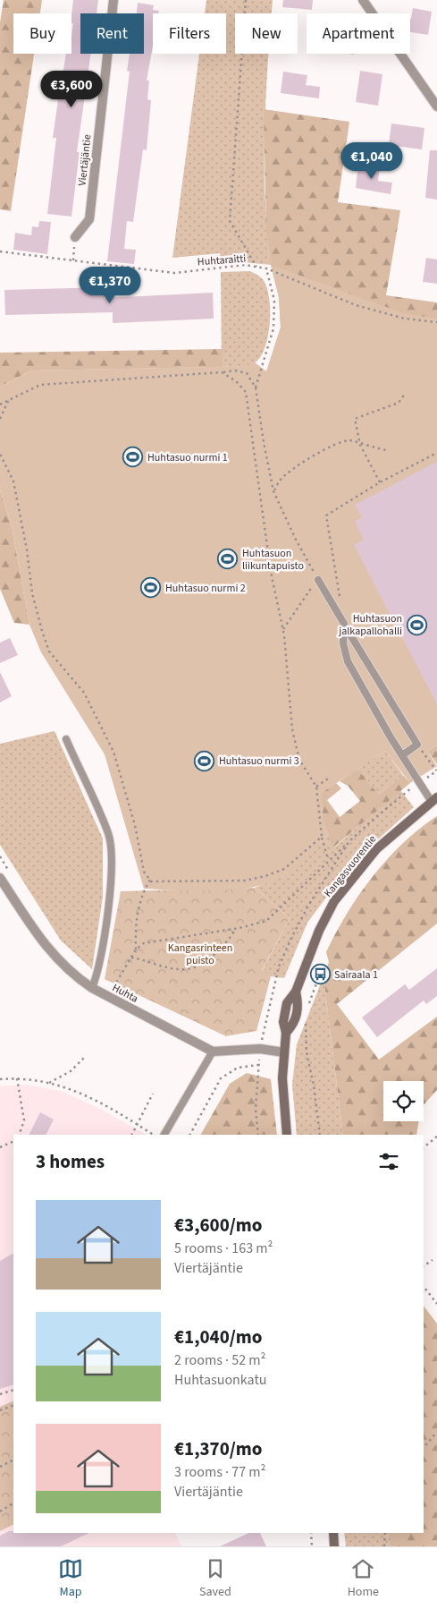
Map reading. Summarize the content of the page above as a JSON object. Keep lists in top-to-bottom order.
{
  "streets": {
    "main road": ["Kangasvuorentie"],
    "street": ["Viertäjäntie", "Huhta"],
    "path": ["Huhtaraitti"]
  },
  "parks": ["Kangasrinteen puisto"],
  "places": {
    "sports": [
      "Huhtasuo nurmi 1",
      "Huhtasuon liikuntapuisto",
      "Huhtasuo nurmi 2",
      "Huhtasuon jalkapallohalli",
      "Huhtasuo nurmi 3"
    ],
    "bus stop": ["Sairaala 1"]
  },
  "page": {
    "chip": [
      "Buy",
      "Rent",
      "Filters",
      "New",
      "Apartment"
    ],
    "price": ["€3,600", "€1,040", "€1,370"],
    "heading": "3 homes",
    "list": [
      {
        "name": "€3,600/mo",
        "note": "5 rooms · 163 m² · Viertäjäntie"
      },
      {
        "name": "€1,040/mo",
        "note": "2 rooms · 52 m² · Huhtasuonkatu"
      },
      {
        "name": "€1,370/mo",
        "note": "3 rooms · 77 m² · Viertäjäntie"
      }
    ],
    "tabs": ["Map", "Saved", "Home"]
  }
}
